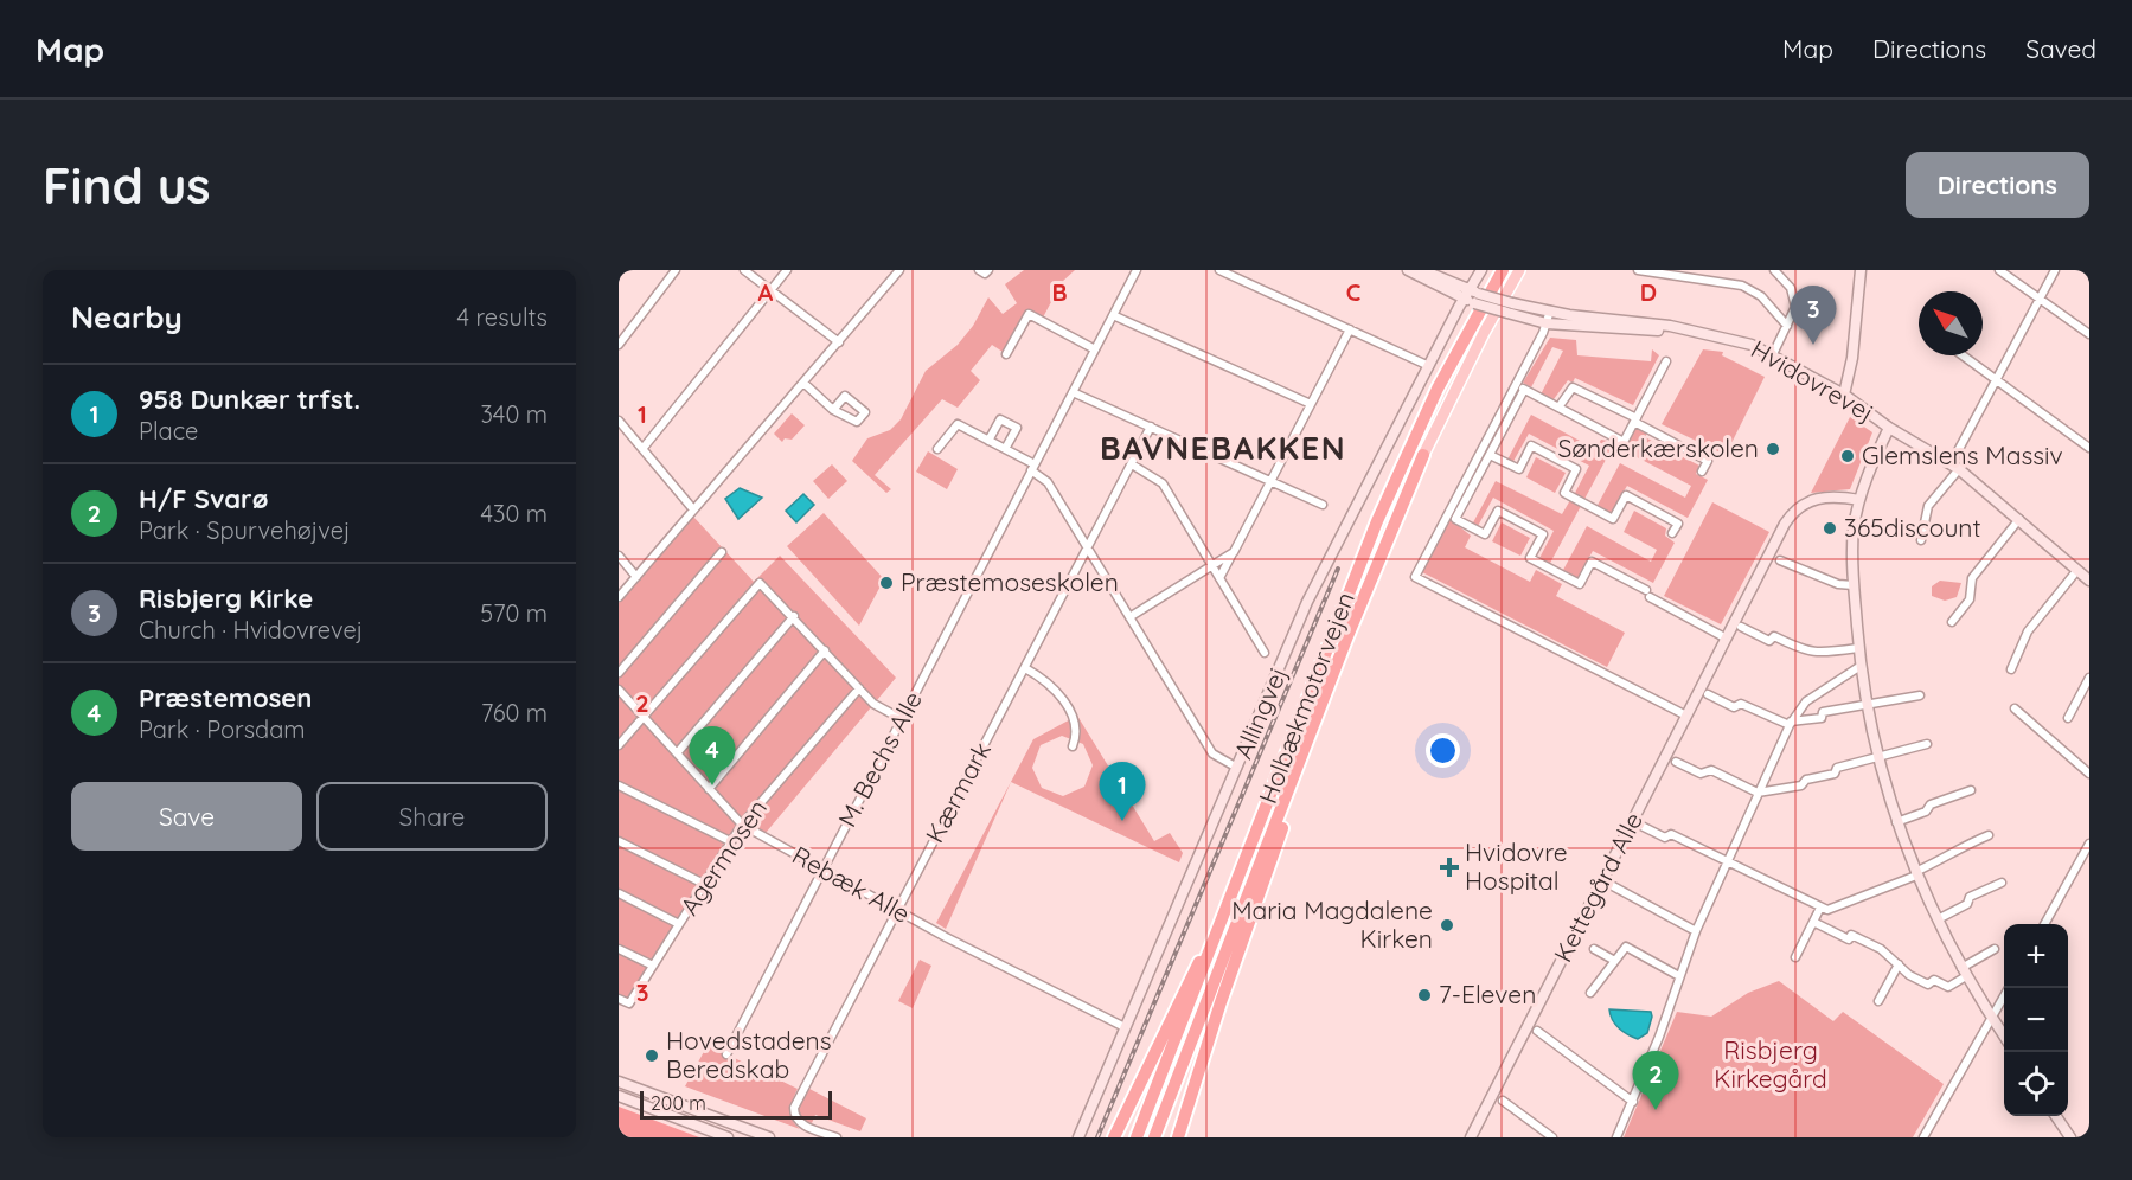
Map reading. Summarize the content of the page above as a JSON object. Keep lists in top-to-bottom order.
{
  "streets": {
    "highway": ["Holbækmotorvejen"],
    "street": [
      "Hvidovrevej",
      "Allingvej",
      "M. Bechs Alle",
      "Kærmark",
      "Agermosen",
      "Rebæk Alle",
      "Kettegård Alle"
    ]
  },
  "crossings": [
    ["Hvidovrevej", "Allingvej"],
    ["Allingvej", "Rebæk Alle"],
    ["M. Bechs Alle", "Rebæk Alle"],
    ["Kærmark", "Rebæk Alle"],
    ["Agermosen", "Rebæk Alle"]
  ],
  "districts": ["BAVNEBAKKEN"],
  "parks": ["Risbjerg Kirkegård"],
  "places": {
    "other": [
      "Sønderkærskolen",
      "Glemslens Massiv",
      "365discount",
      "Præstemoseskolen",
      "Maria Magdalene Kirken",
      "7-Eleven",
      "Hovedstadens Beredskab"
    ],
    "health": ["Hvidovre Hospital"]
  },
  "scale_bar": "200 m",
  "north": "top left",
  "page": {
    "header": "Map",
    "nav": ["Map", "Directions", "Saved"],
    "buttons": [
      "Directions",
      ["Save", "Share"]
    ],
    "title": "Find us",
    "heading": ["Nearby", "4 results"],
    "pins": [
      "3",
      "4",
      "1",
      "2"
    ],
    "list": [
      {
        "mark": "1",
        "name": "958 Dunkær trfst.",
        "note": "Place",
        "value": "340 m"
      },
      {
        "mark": "2",
        "name": "H/F Svarø",
        "note": "Park · Spurvehøjvej",
        "value": "430 m"
      },
      {
        "mark": "3",
        "name": "Risbjerg Kirke",
        "note": "Church · Hvidovrevej",
        "value": "570 m"
      },
      {
        "mark": "4",
        "name": "Præstemosen",
        "note": "Park · Porsdam",
        "value": "760 m"
      }
    ],
    "map_buttons": ["+", "−"],
    "scale": "200 m"
  },
  "grid": {
    "columns": [
      "A",
      "B",
      "C",
      "D"
    ],
    "rows": ["1", "2", "3"]
  }
}
